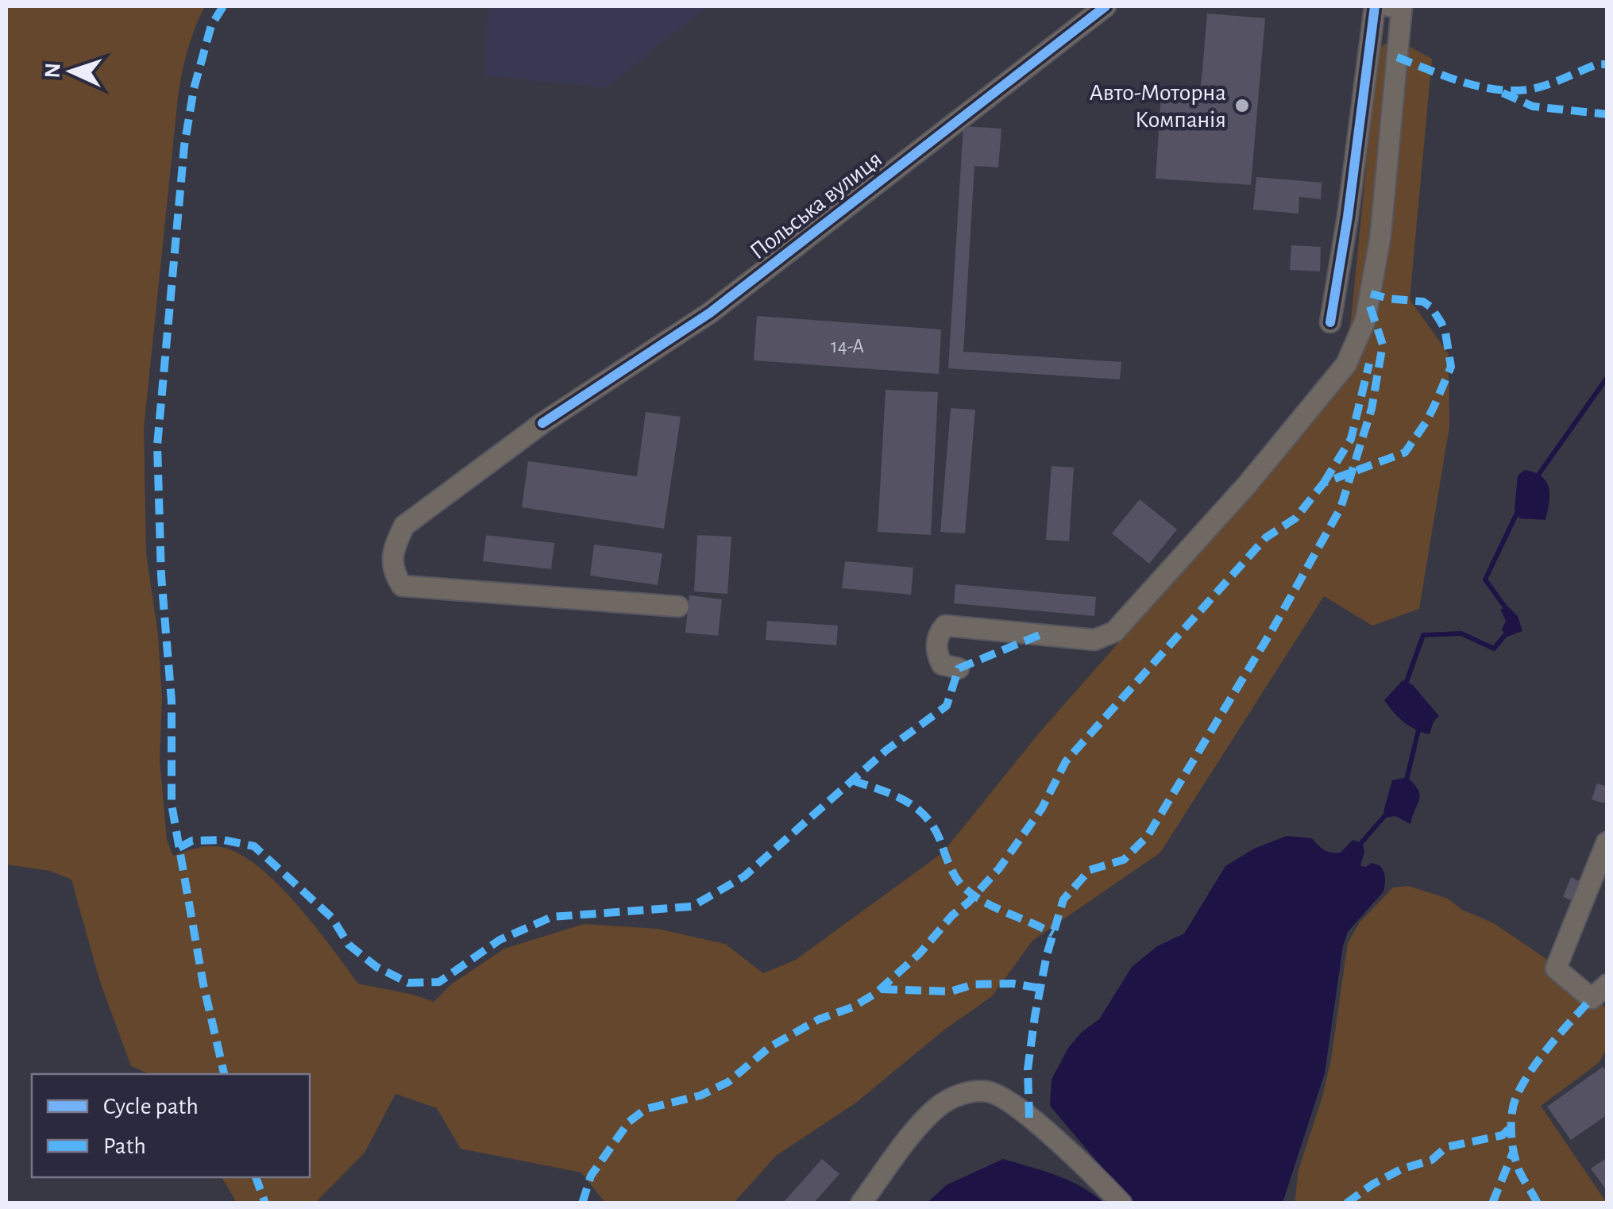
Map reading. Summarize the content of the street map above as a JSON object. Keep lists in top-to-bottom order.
{
  "streets": {
    "street": ["Польська вулиця"]
  },
  "places": ["Авто-Моторна Компанія"],
  "house_numbers": ["14-А"],
  "legend": ["Cycle path", "Path"],
  "north": "left"
}
